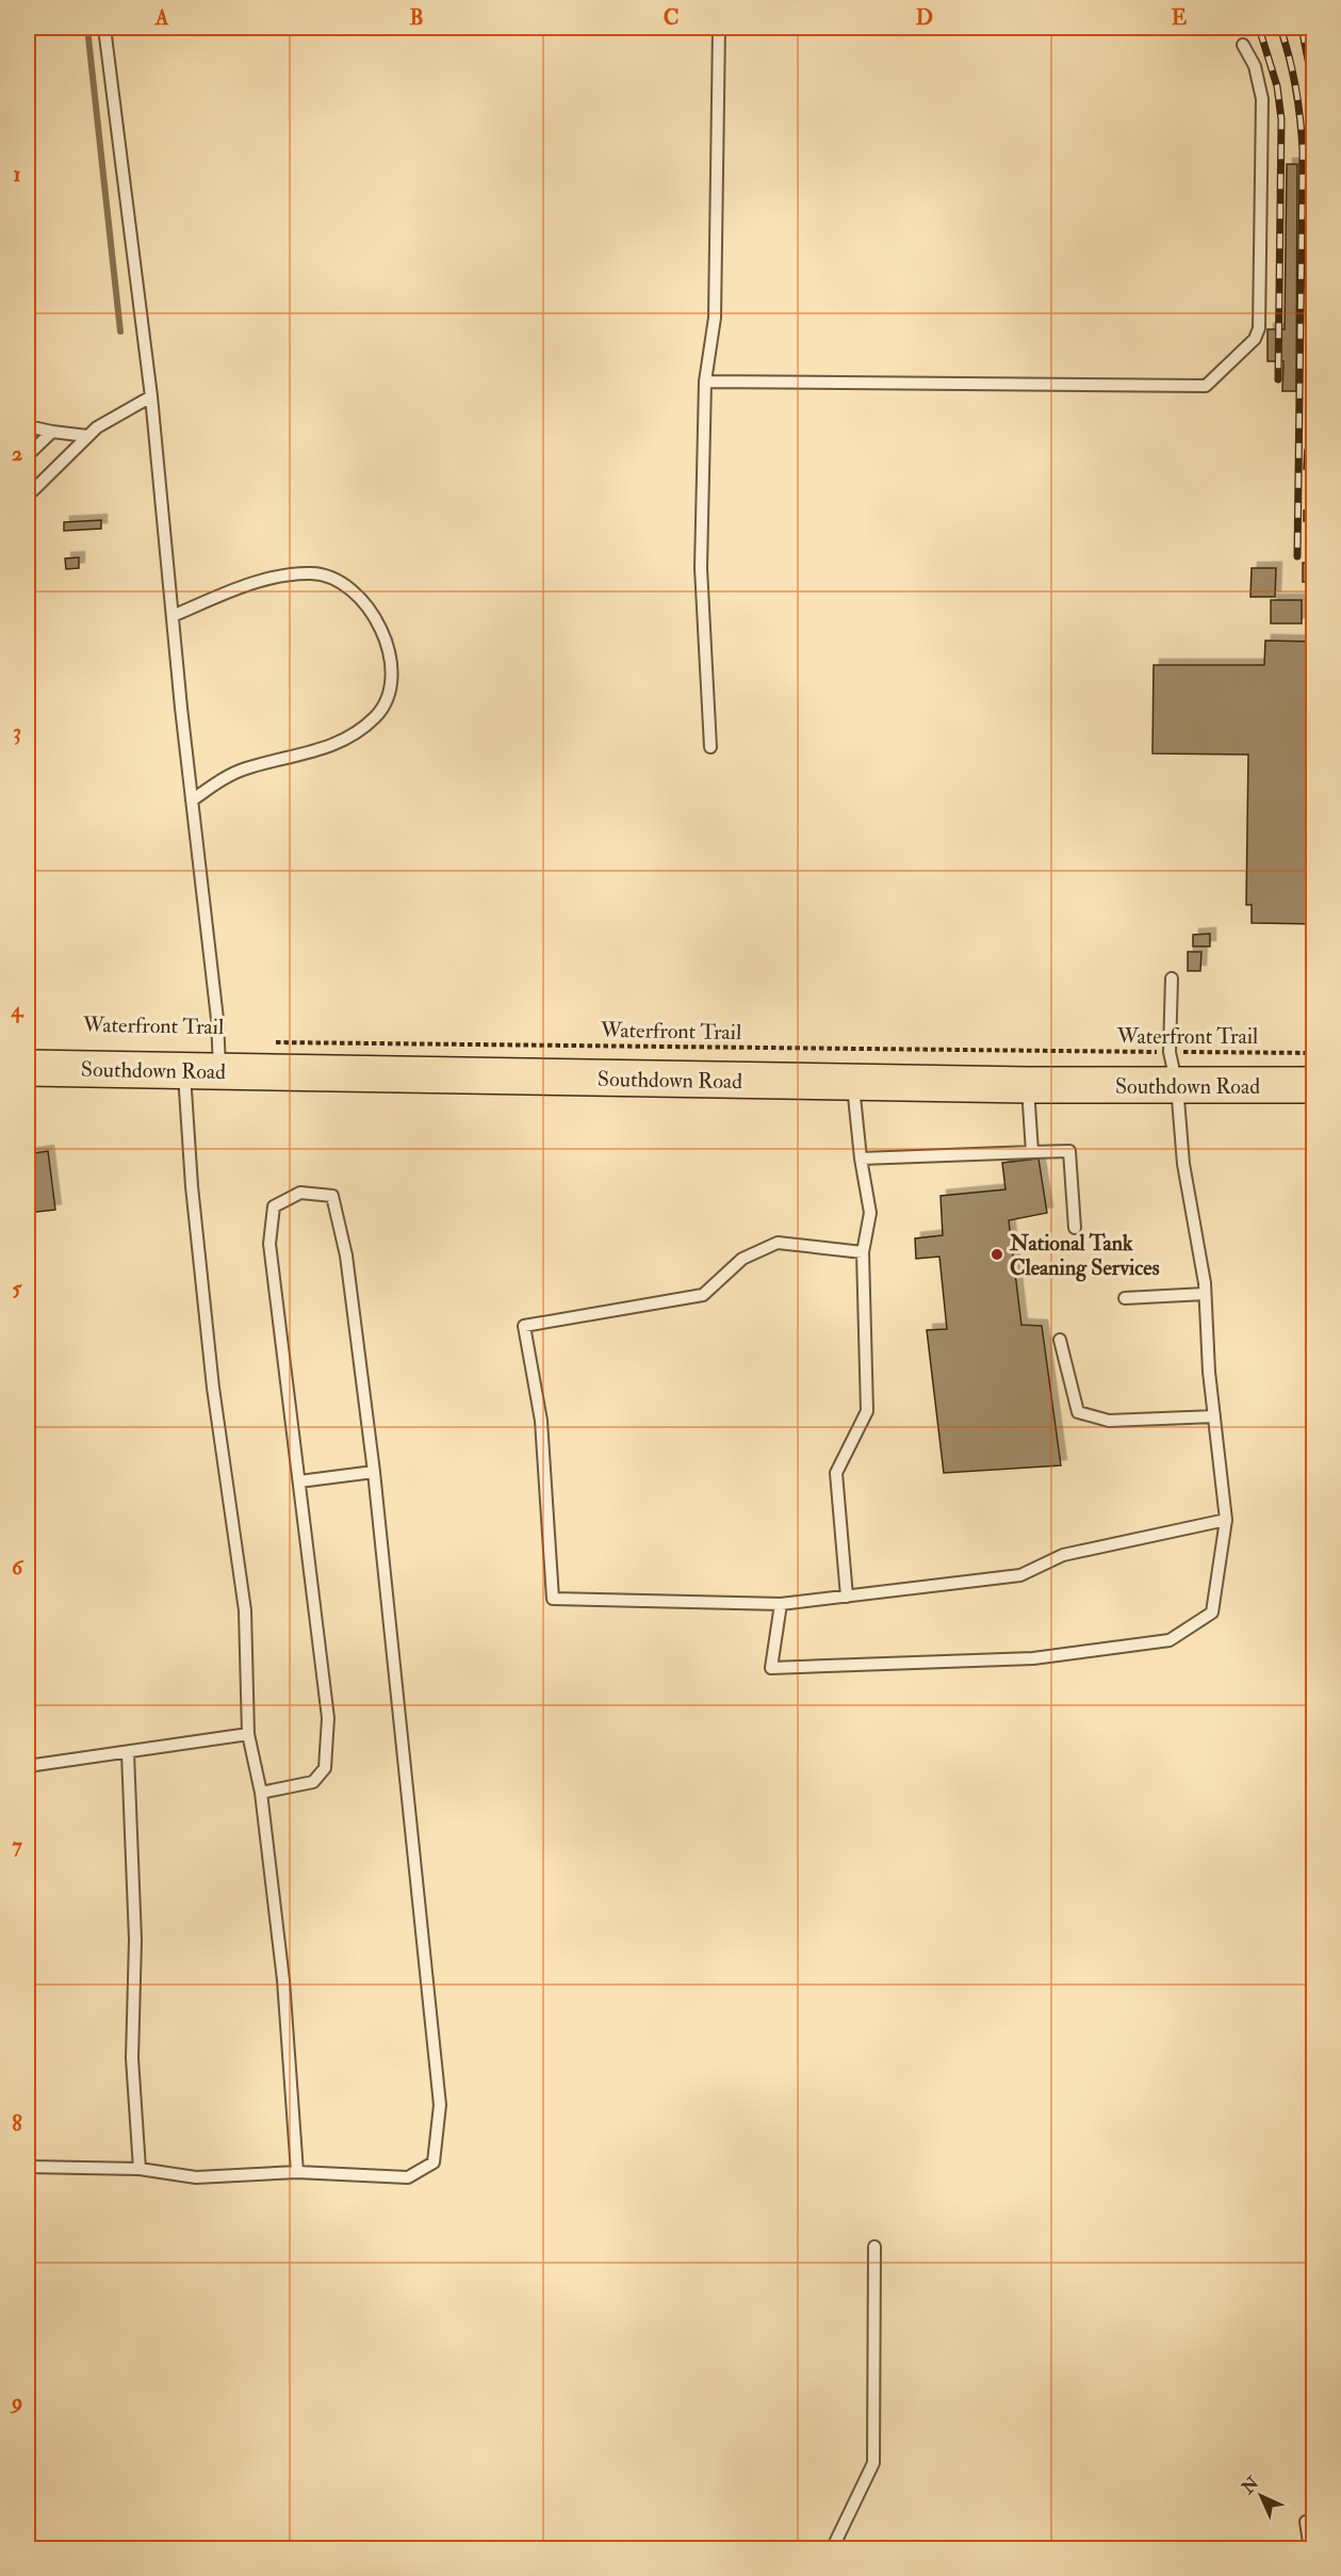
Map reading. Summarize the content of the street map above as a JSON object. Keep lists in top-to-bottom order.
{
  "streets": {
    "main road": ["Southdown Road"],
    "path": ["Waterfront Trail"]
  },
  "places": ["National Tank Cleaning Services"],
  "north": "top left",
  "grid": {
    "columns": [
      "A",
      "B",
      "C",
      "D",
      "E"
    ],
    "rows": [
      "1",
      "2",
      "3",
      "4",
      "5",
      "6",
      "7",
      "8",
      "9"
    ]
  }
}
